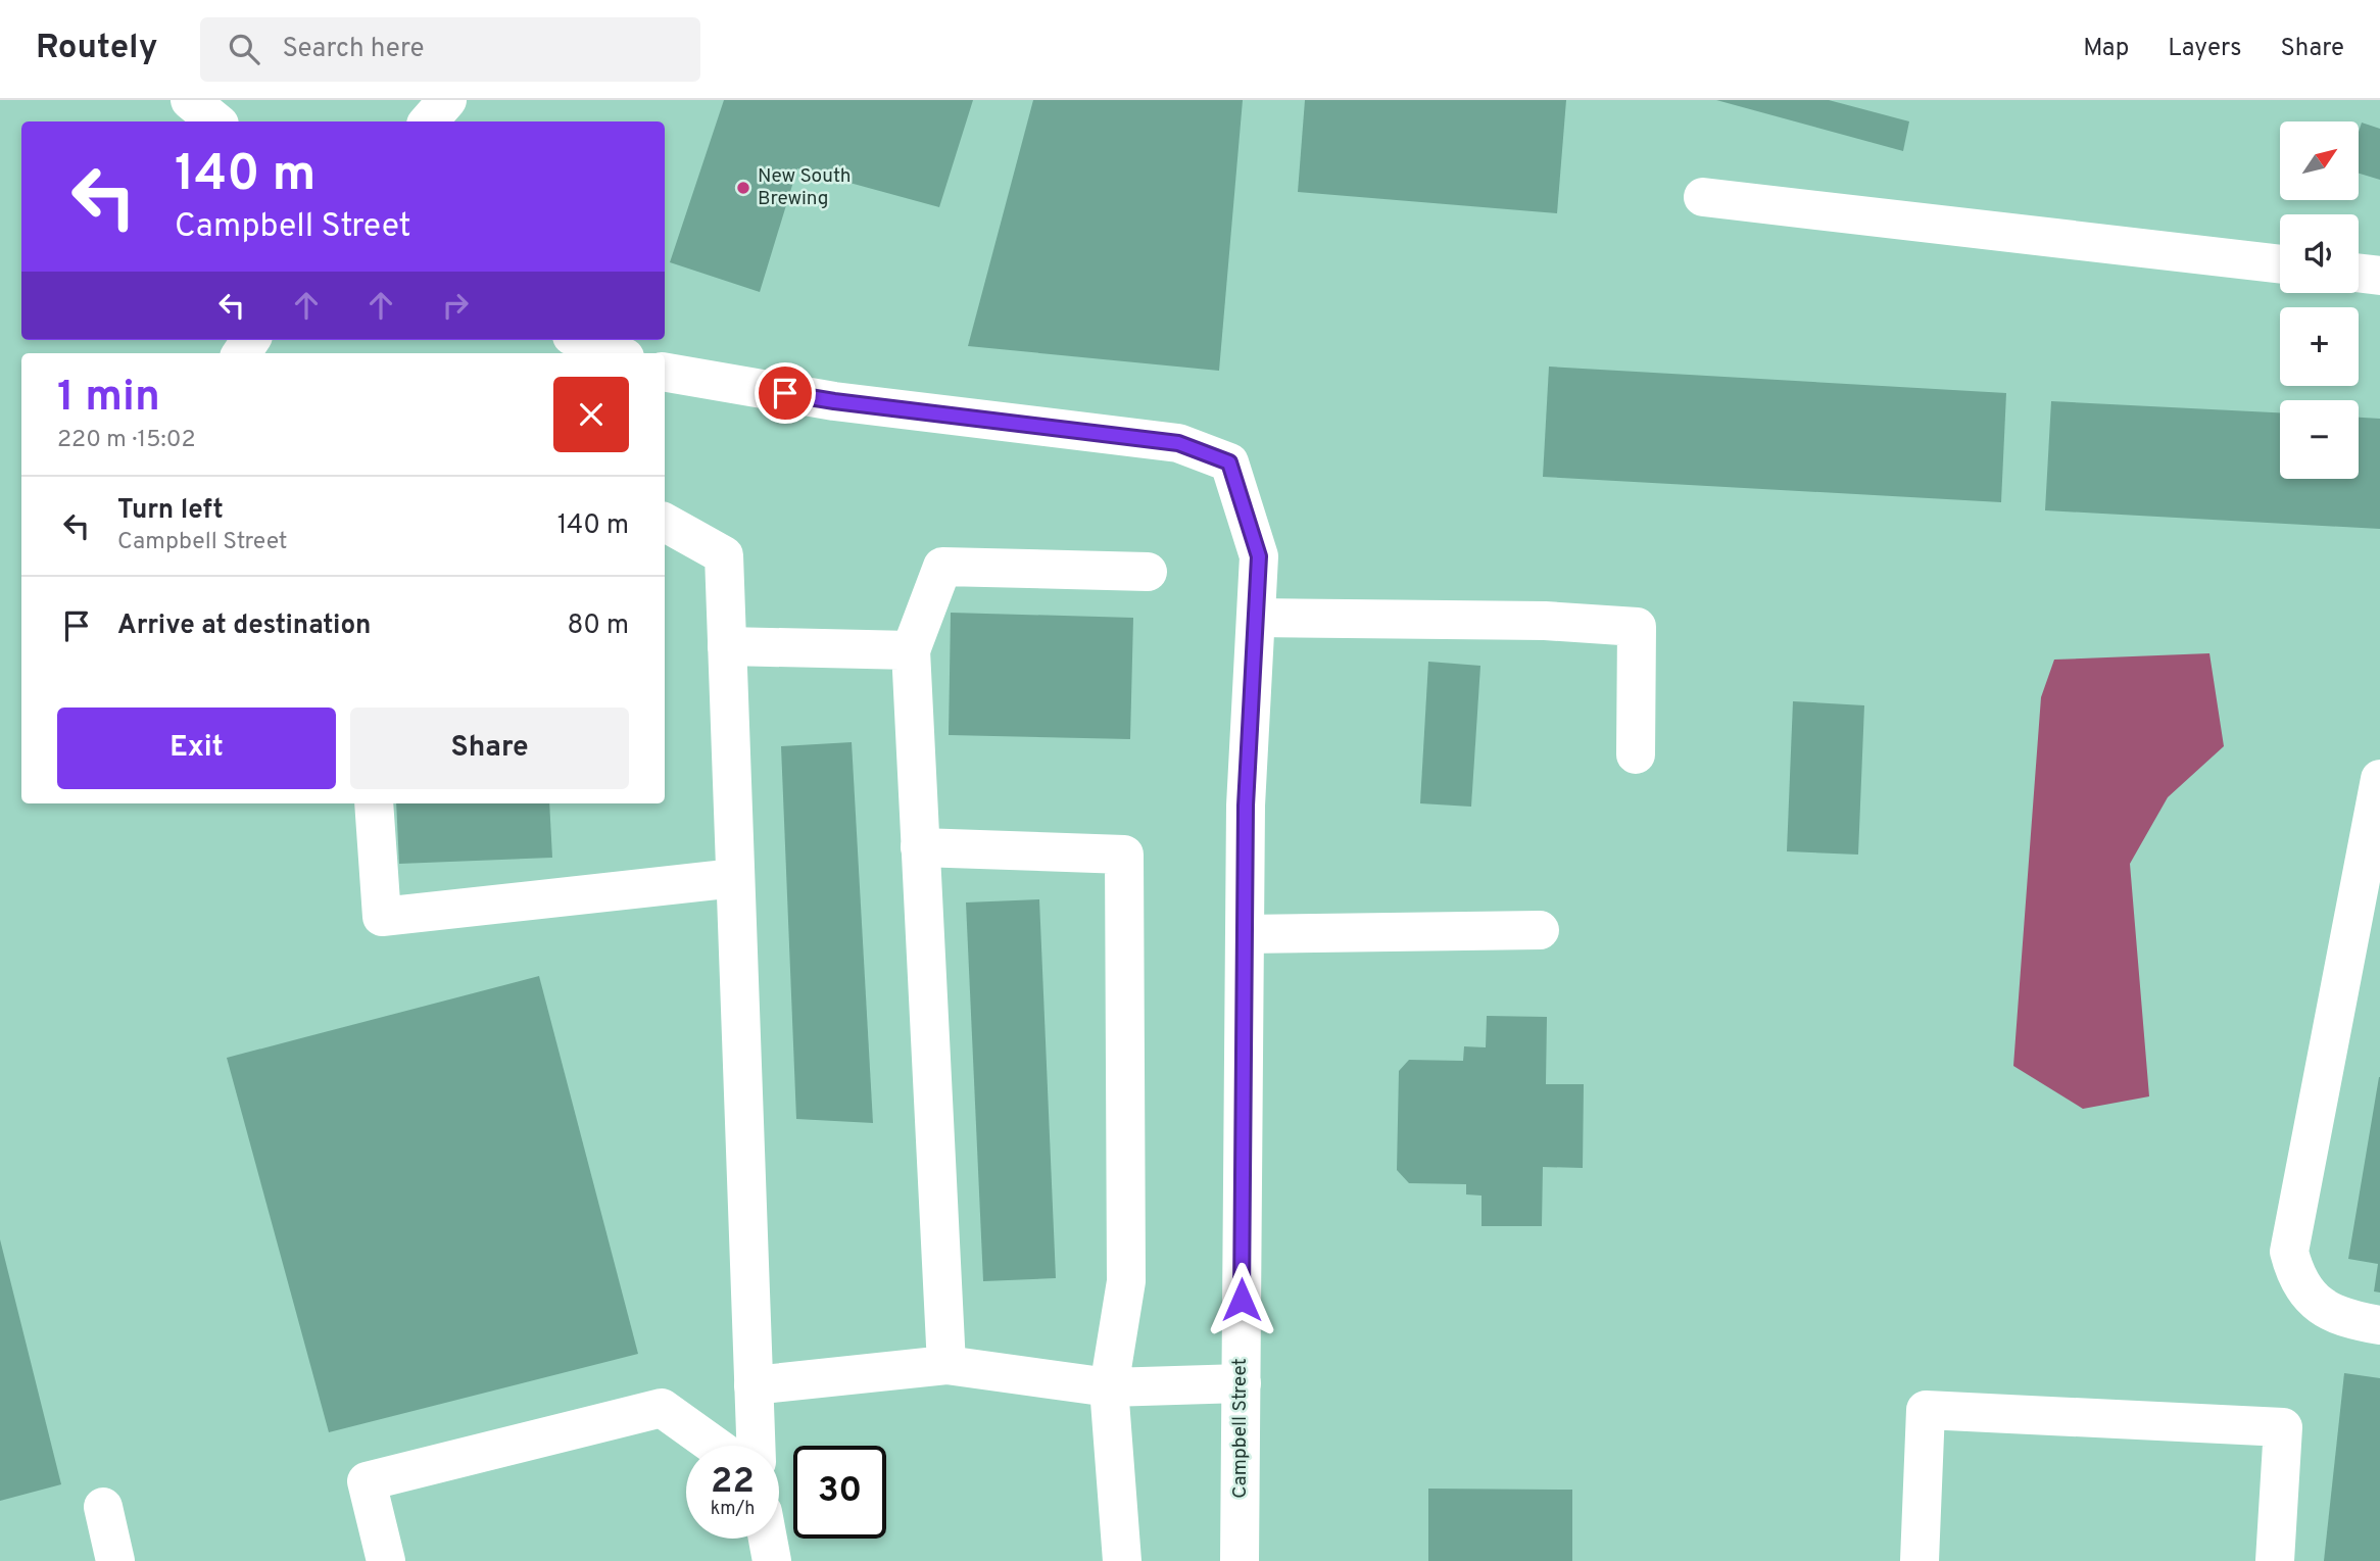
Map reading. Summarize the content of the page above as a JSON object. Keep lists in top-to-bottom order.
{
  "streets": {
    "street": ["Campbell Street"]
  },
  "places": ["New South Brewing"],
  "north": "top right",
  "page": {
    "header": "Routely",
    "search": "Search here",
    "nav": ["Map", "Layers", "Share"],
    "map_buttons": ["+", "−"],
    "turn": ["140 m", "Campbell Street"],
    "heading": ["1 min", "220 m · 15:02"],
    "list": [
      {
        "name": "Turn left",
        "note": "Campbell Street",
        "value": "140 m"
      },
      {
        "name": "Arrive at destination",
        "value": "80 m"
      }
    ],
    "buttons": ["Exit", "Share"],
    "speed": "22 km/h",
    "limit": "30"
  }
}
